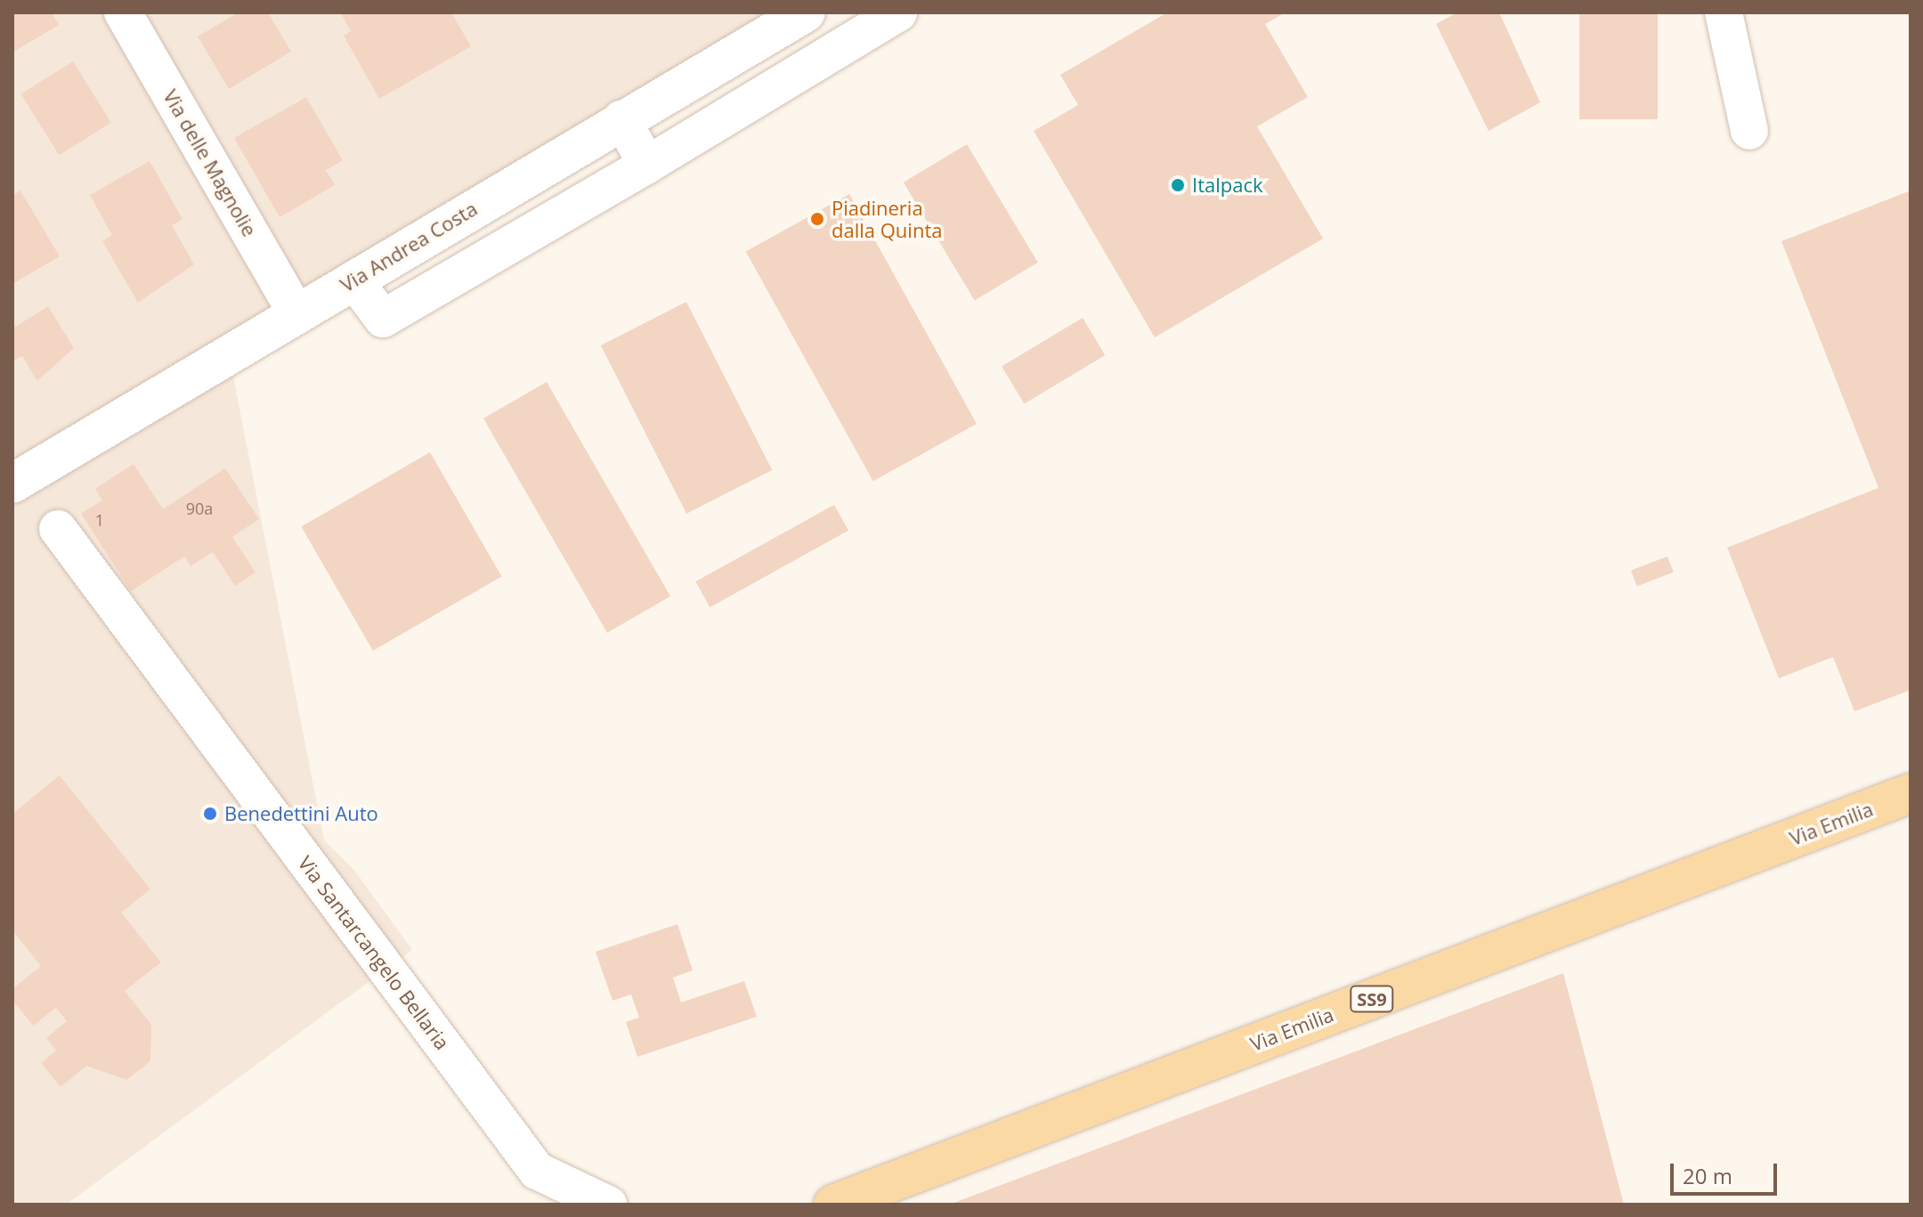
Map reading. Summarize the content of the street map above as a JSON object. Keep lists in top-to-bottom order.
{
  "streets": {
    "main road": ["Via Emilia", "SS9"],
    "street": ["Via delle Magnolie", "Via Andrea Costa", "Via Santarcangelo Bellaria"]
  },
  "crossings": [
    ["Via delle Magnolie", "Via Andrea Costa"]
  ],
  "places": ["Italpack", "Piadineria dalla Quinta", "Benedettini Auto"],
  "house_numbers": ["90a", "1"],
  "scale_bar": "20 m"
}
